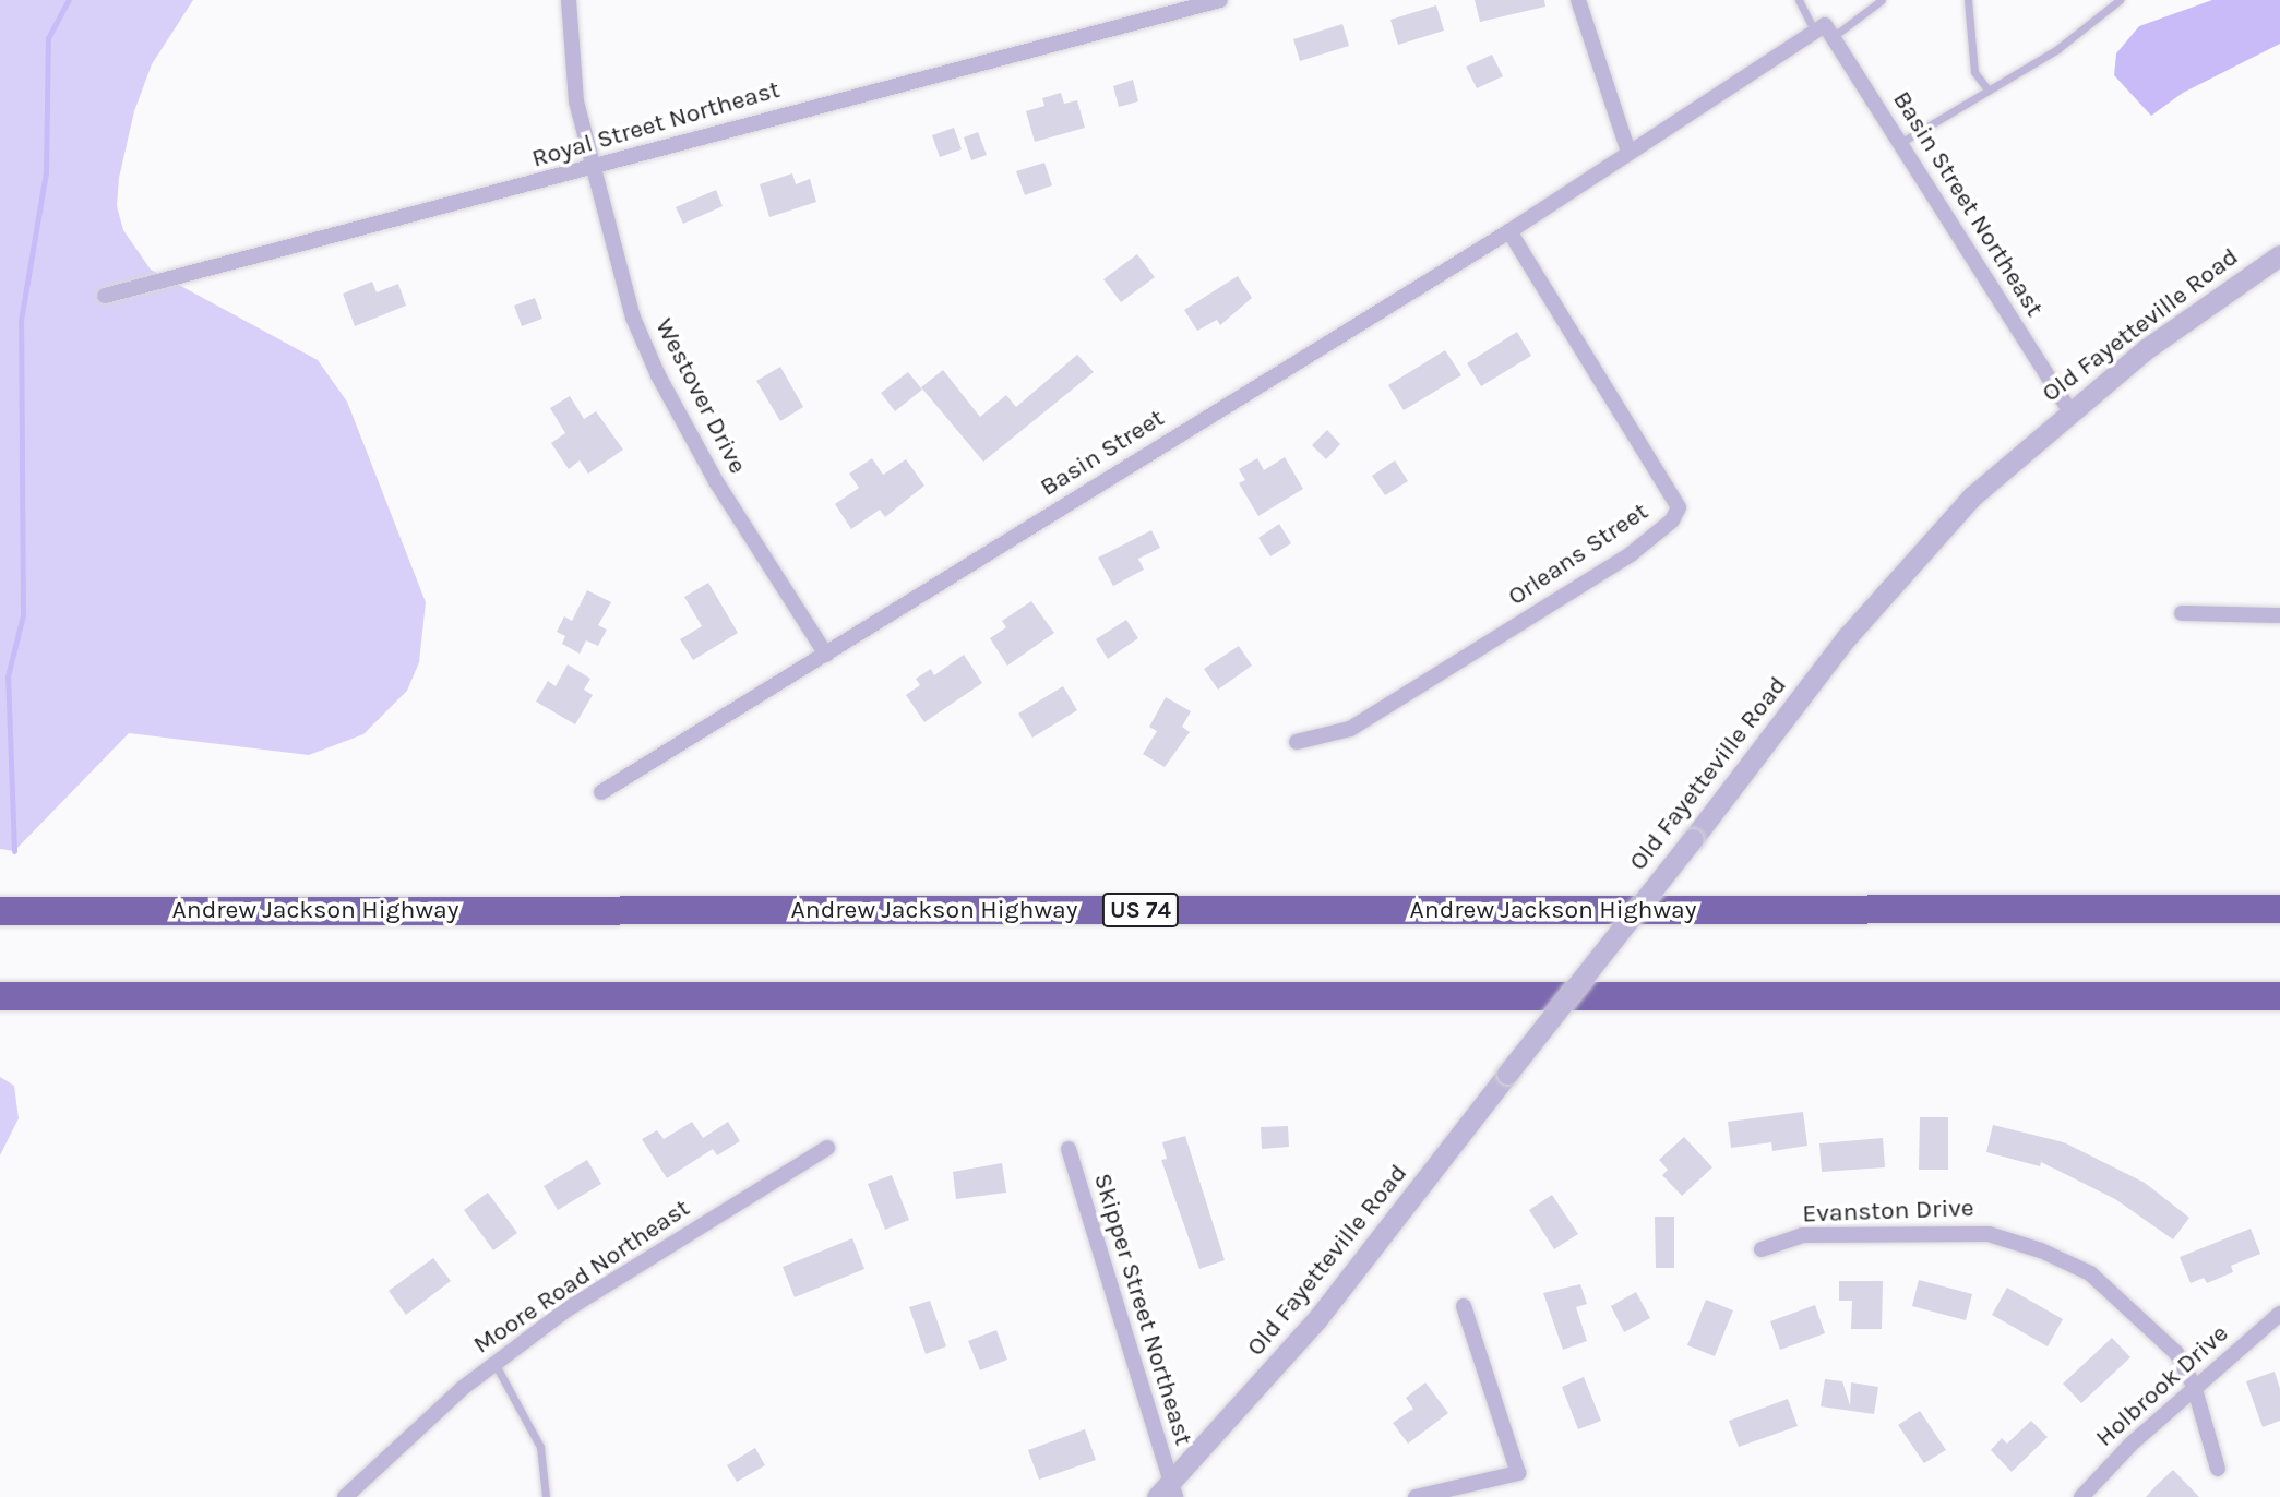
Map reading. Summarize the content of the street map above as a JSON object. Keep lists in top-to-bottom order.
{
  "streets": {
    "highway": ["Andrew Jackson Highway", "US 74"],
    "street": [
      "Royal Street Northeast",
      "Basin Street Northeast",
      "Old Fayetteville Road",
      "Westover Drive",
      "Basin Street",
      "Orleans Street",
      "Evanston Drive",
      "Moore Road Northeast",
      "Skipper Street Northeast",
      "Holbrook Drive"
    ]
  },
  "crossings": [
    ["Royal Street Northeast", "Westover Drive"],
    ["Basin Street Northeast", "Old Fayetteville Road"],
    ["Basin Street Northeast", "Basin Street"],
    ["Old Fayetteville Road", "Skipper Street Northeast"],
    ["Westover Drive", "Basin Street"],
    ["Basin Street", "Orleans Street"],
    ["Evanston Drive", "Holbrook Drive"]
  ]
}
